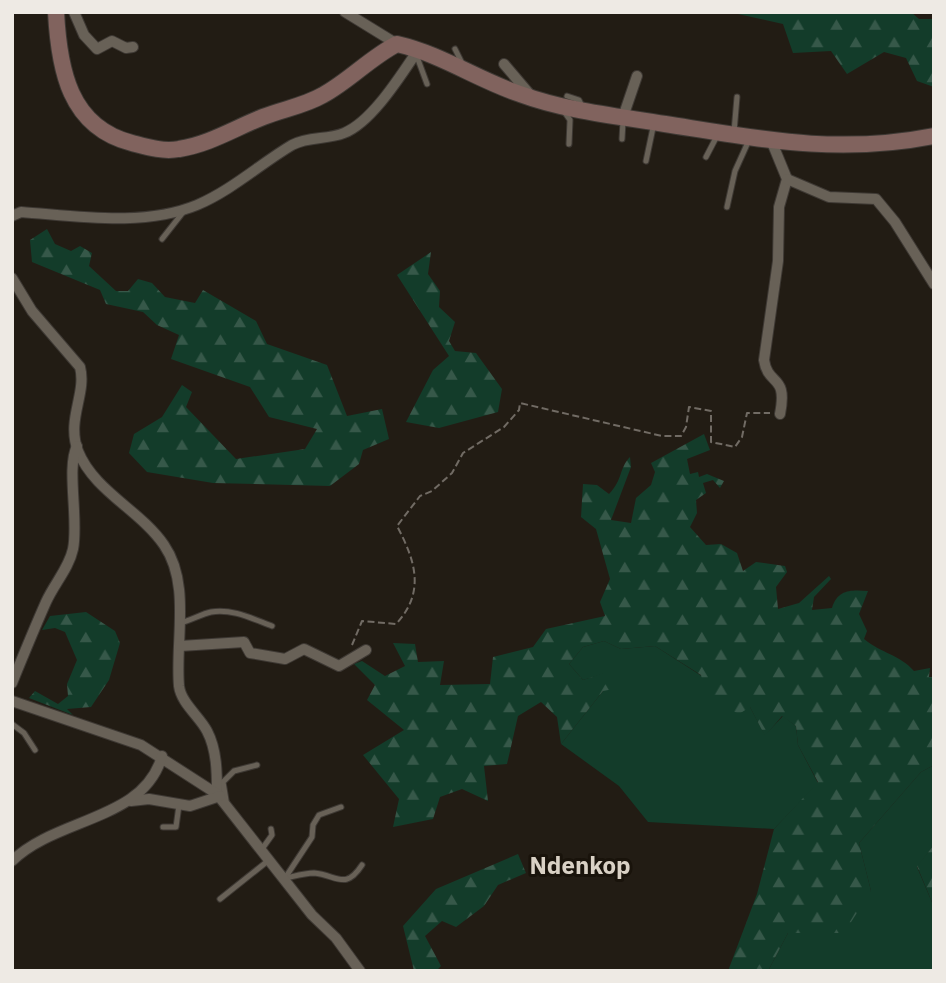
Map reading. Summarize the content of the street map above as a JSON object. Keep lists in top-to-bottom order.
{
  "districts": ["Ndenkop"]
}
